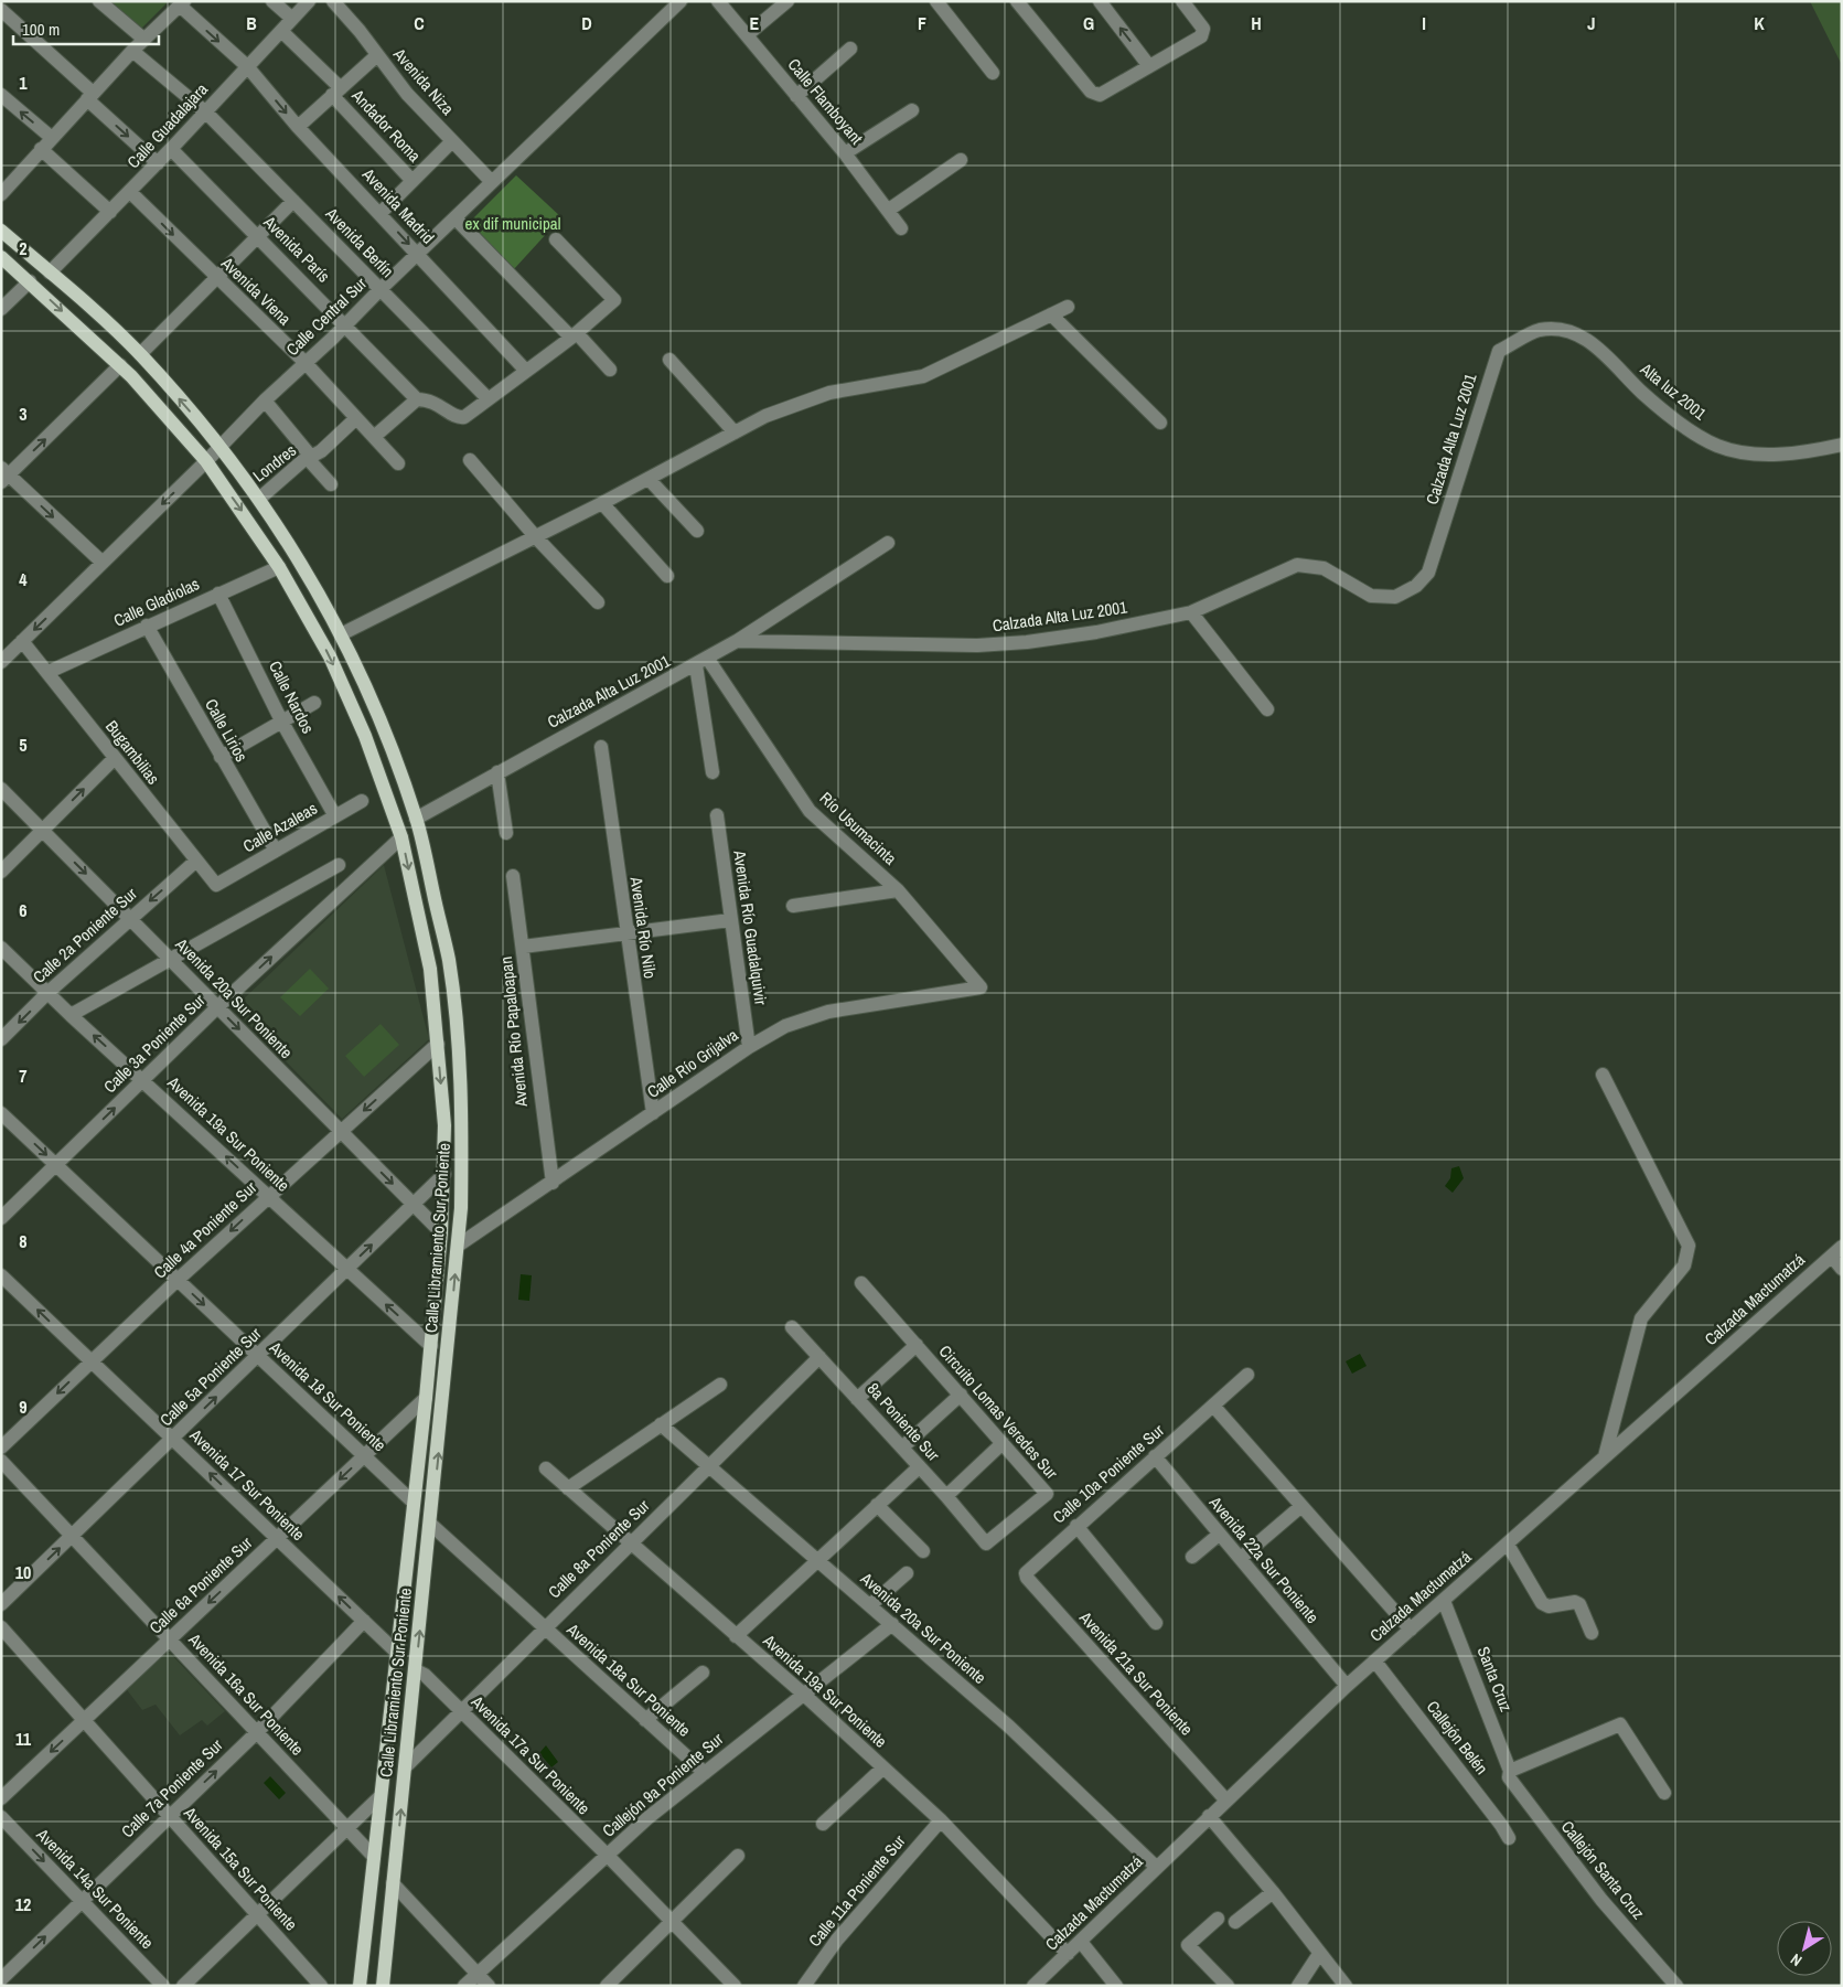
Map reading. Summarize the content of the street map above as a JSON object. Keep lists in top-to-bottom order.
{
  "streets": {
    "main road": ["Calle Libramiento Sur Poniente"],
    "street": [
      "Avenida Niza",
      "Calle Flamboyant",
      "Calle Guadalajara",
      "Andador Roma",
      "Avenida Madrid",
      "Avenida Berlín",
      "Avenida París",
      "Avenida Viena",
      "Calle Central Sur",
      "Alta luz 2001",
      "Calzada Alta Luz 2001",
      "Londres",
      "Calle Gladiolas",
      "Calle Nardos",
      "Calle Lirios",
      "Bugambilias",
      "Calle Azaleas",
      "Río Usumacinta",
      "Avenida Río Nilo",
      "Avenida Río Guadalquivir",
      "Calle 2a Poniente Sur",
      "Avenida 20a Sur Poniente",
      "Avenida Río Papaloapan",
      "Calle 3a Poniente Sur",
      "Calle Río Grijalva",
      "Avenida 19a Sur Poniente",
      "Calle 4a Poniente Sur",
      "Calzada Mactumatzá",
      "Calle 5a Poniente Sur",
      "Avenida 18 Sur Poniente",
      "Circuito Lomas Veredes Sur",
      "8a Poniente Sur",
      "Calle 10a Poniente Sur",
      "Avenida 17 Sur Poniente",
      "Calle 8a Poniente Sur",
      "Avenida 22a Sur Poniente",
      "Calle 6a Poniente Sur",
      "Avenida 21a Sur Poniente",
      "Santa Cruz",
      "Avenida 18a Sur Poniente",
      "Avenida 16a Sur Poniente",
      "Callejón Belén",
      "Avenida 17a Sur Poniente",
      "Callejón 9a Poniente Sur",
      "Calle 7a Poniente Sur",
      "Avenida 15a Sur Poniente",
      "Callejón Santa Cruz",
      "Avenida 14a Sur Poniente",
      "Calle 11a Poniente Sur"
    ]
  },
  "crossings": [
    ["Avenida Niza", "Calle Central Sur"],
    ["Calle Guadalajara", "Andador Roma"],
    ["Calle Guadalajara", "Avenida Madrid"],
    ["Calle Guadalajara", "Avenida Berlín"],
    ["Calle Guadalajara", "Avenida París"],
    ["Calle Guadalajara", "Avenida Viena"],
    ["Calle Guadalajara", "Calle Libramiento Sur Poniente"],
    ["Avenida Madrid", "Calle Central Sur"],
    ["Avenida Berlín", "Calle Central Sur"],
    ["Avenida París", "Calle Central Sur"],
    ["Avenida Viena", "Calle Central Sur"],
    ["Avenida Viena", "Londres"],
    ["Calle Central Sur", "Bugambilias"],
    ["Calle Central Sur", "Calle Libramiento Sur Poniente"],
    ["Alta luz 2001", "Calzada Alta Luz 2001"],
    ["Calzada Alta Luz 2001", "Río Usumacinta"],
    ["Calzada Alta Luz 2001", "Calle Libramiento Sur Poniente"],
    ["Londres", "Calle Libramiento Sur Poniente"],
    ["Calle Gladiolas", "Calle Nardos"],
    ["Calle Gladiolas", "Calle Lirios"],
    ["Calle Gladiolas", "Bugambilias"],
    ["Calle Gladiolas", "Calle Libramiento Sur Poniente"],
    ["Calle Nardos", "Calle Azaleas"],
    ["Calle Lirios", "Calle Azaleas"],
    ["Bugambilias", "Calle Azaleas"],
    ["Bugambilias", "Calle 2a Poniente Sur"],
    ["Río Usumacinta", "Calle Río Grijalva"],
    ["Avenida Río Nilo", "Calle Río Grijalva"],
    ["Avenida Río Guadalquivir", "Calle Río Grijalva"],
    ["Calle 2a Poniente Sur", "Avenida 20a Sur Poniente"],
    ["Calle 2a Poniente Sur", "Avenida 19a Sur Poniente"],
    ["Avenida 20a Sur Poniente", "Calle 3a Poniente Sur"],
    ["Avenida 20a Sur Poniente", "Calle 4a Poniente Sur"],
    ["Avenida 20a Sur Poniente", "Calle Libramiento Sur Poniente"],
    ["Avenida 20a Sur Poniente", "Calzada Mactumatzá"],
    ["Avenida 20a Sur Poniente", "Calle 5a Poniente Sur"],
    ["Avenida 20a Sur Poniente", "Calle 8a Poniente Sur"],
    ["Avenida 20a Sur Poniente", "Callejón 9a Poniente Sur"],
    ["Avenida Río Papaloapan", "Calle Río Grijalva"],
    ["Calle 3a Poniente Sur", "Avenida 19a Sur Poniente"],
    ["Calle 3a Poniente Sur", "Calle Libramiento Sur Poniente"],
    ["Calle 3a Poniente Sur", "Avenida 18 Sur Poniente"],
    ["Calle Río Grijalva", "Calle Libramiento Sur Poniente"],
    ["Avenida 19a Sur Poniente", "Calle 4a Poniente Sur"],
    ["Avenida 19a Sur Poniente", "Calle Libramiento Sur Poniente"],
    ["Avenida 19a Sur Poniente", "Calzada Mactumatzá"],
    ["Avenida 19a Sur Poniente", "Calle 5a Poniente Sur"],
    ["Avenida 19a Sur Poniente", "Calle 8a Poniente Sur"],
    ["Avenida 19a Sur Poniente", "Callejón 9a Poniente Sur"],
    ["Avenida 19a Sur Poniente", "Calle 11a Poniente Sur"],
    ["Calle 4a Poniente Sur", "Calle Libramiento Sur Poniente"],
    ["Calle 4a Poniente Sur", "Avenida 18 Sur Poniente"],
    ["Calle 4a Poniente Sur", "Avenida 17 Sur Poniente"],
    ["Calle Libramiento Sur Poniente", "Calle 5a Poniente Sur"],
    ["Calle Libramiento Sur Poniente", "Avenida 18 Sur Poniente"],
    ["Calle Libramiento Sur Poniente", "Avenida 17 Sur Poniente"],
    ["Calle Libramiento Sur Poniente", "Calle 8a Poniente Sur"],
    ["Calle Libramiento Sur Poniente", "Calle 6a Poniente Sur"],
    ["Calle Libramiento Sur Poniente", "Avenida 18a Sur Poniente"],
    ["Calle Libramiento Sur Poniente", "Avenida 16a Sur Poniente"],
    ["Calle Libramiento Sur Poniente", "Avenida 17a Sur Poniente"],
    ["Calzada Mactumatzá", "Avenida 22a Sur Poniente"],
    ["Calzada Mactumatzá", "Avenida 21a Sur Poniente"],
    ["Calzada Mactumatzá", "Santa Cruz"],
    ["Calzada Mactumatzá", "Callejón Belén"],
    ["Calle 5a Poniente Sur", "Avenida 18 Sur Poniente"],
    ["Calle 5a Poniente Sur", "Avenida 17 Sur Poniente"],
    ["Calle 5a Poniente Sur", "Avenida 16a Sur Poniente"],
    ["Avenida 18 Sur Poniente", "Calle 6a Poniente Sur"],
    ["Circuito Lomas Veredes Sur", "8a Poniente Sur"],
    ["8a Poniente Sur", "Calle 8a Poniente Sur"],
    ["Calle 10a Poniente Sur", "Avenida 22a Sur Poniente"],
    ["Calle 10a Poniente Sur", "Avenida 21a Sur Poniente"],
    ["Avenida 17 Sur Poniente", "Calle 6a Poniente Sur"],
    ["Avenida 17 Sur Poniente", "Calle 7a Poniente Sur"],
    ["Calle 8a Poniente Sur", "Avenida 18a Sur Poniente"],
    ["Calle 8a Poniente Sur", "Avenida 17a Sur Poniente"],
    ["Calle 6a Poniente Sur", "Avenida 16a Sur Poniente"],
    ["Calle 6a Poniente Sur", "Avenida 15a Sur Poniente"],
    ["Santa Cruz", "Callejón Santa Cruz"],
    ["Avenida 18a Sur Poniente", "Callejón 9a Poniente Sur"],
    ["Avenida 16a Sur Poniente", "Calle 7a Poniente Sur"],
    ["Avenida 17a Sur Poniente", "Callejón 9a Poniente Sur"],
    ["Calle 7a Poniente Sur", "Avenida 15a Sur Poniente"],
    ["Calle 7a Poniente Sur", "Avenida 14a Sur Poniente"]
  ],
  "one_way": [
    "Avenida Madrid",
    "Calle 4a Poniente Sur",
    "Calle 5a Poniente Sur",
    "Avenida 17 Sur Poniente",
    "Calle 6a Poniente Sur",
    "Calle 7a Poniente Sur",
    "Avenida 14a Sur Poniente"
  ],
  "parks": ["ex dif municipal"],
  "scale_bar": "100 m",
  "north": "bottom left",
  "grid": {
    "columns": [
      "B",
      "C",
      "D",
      "E",
      "F",
      "G",
      "H",
      "I",
      "J",
      "K"
    ],
    "rows": [
      "1",
      "2",
      "3",
      "4",
      "5",
      "6",
      "7",
      "8",
      "9",
      "10",
      "11",
      "12"
    ]
  }
}
